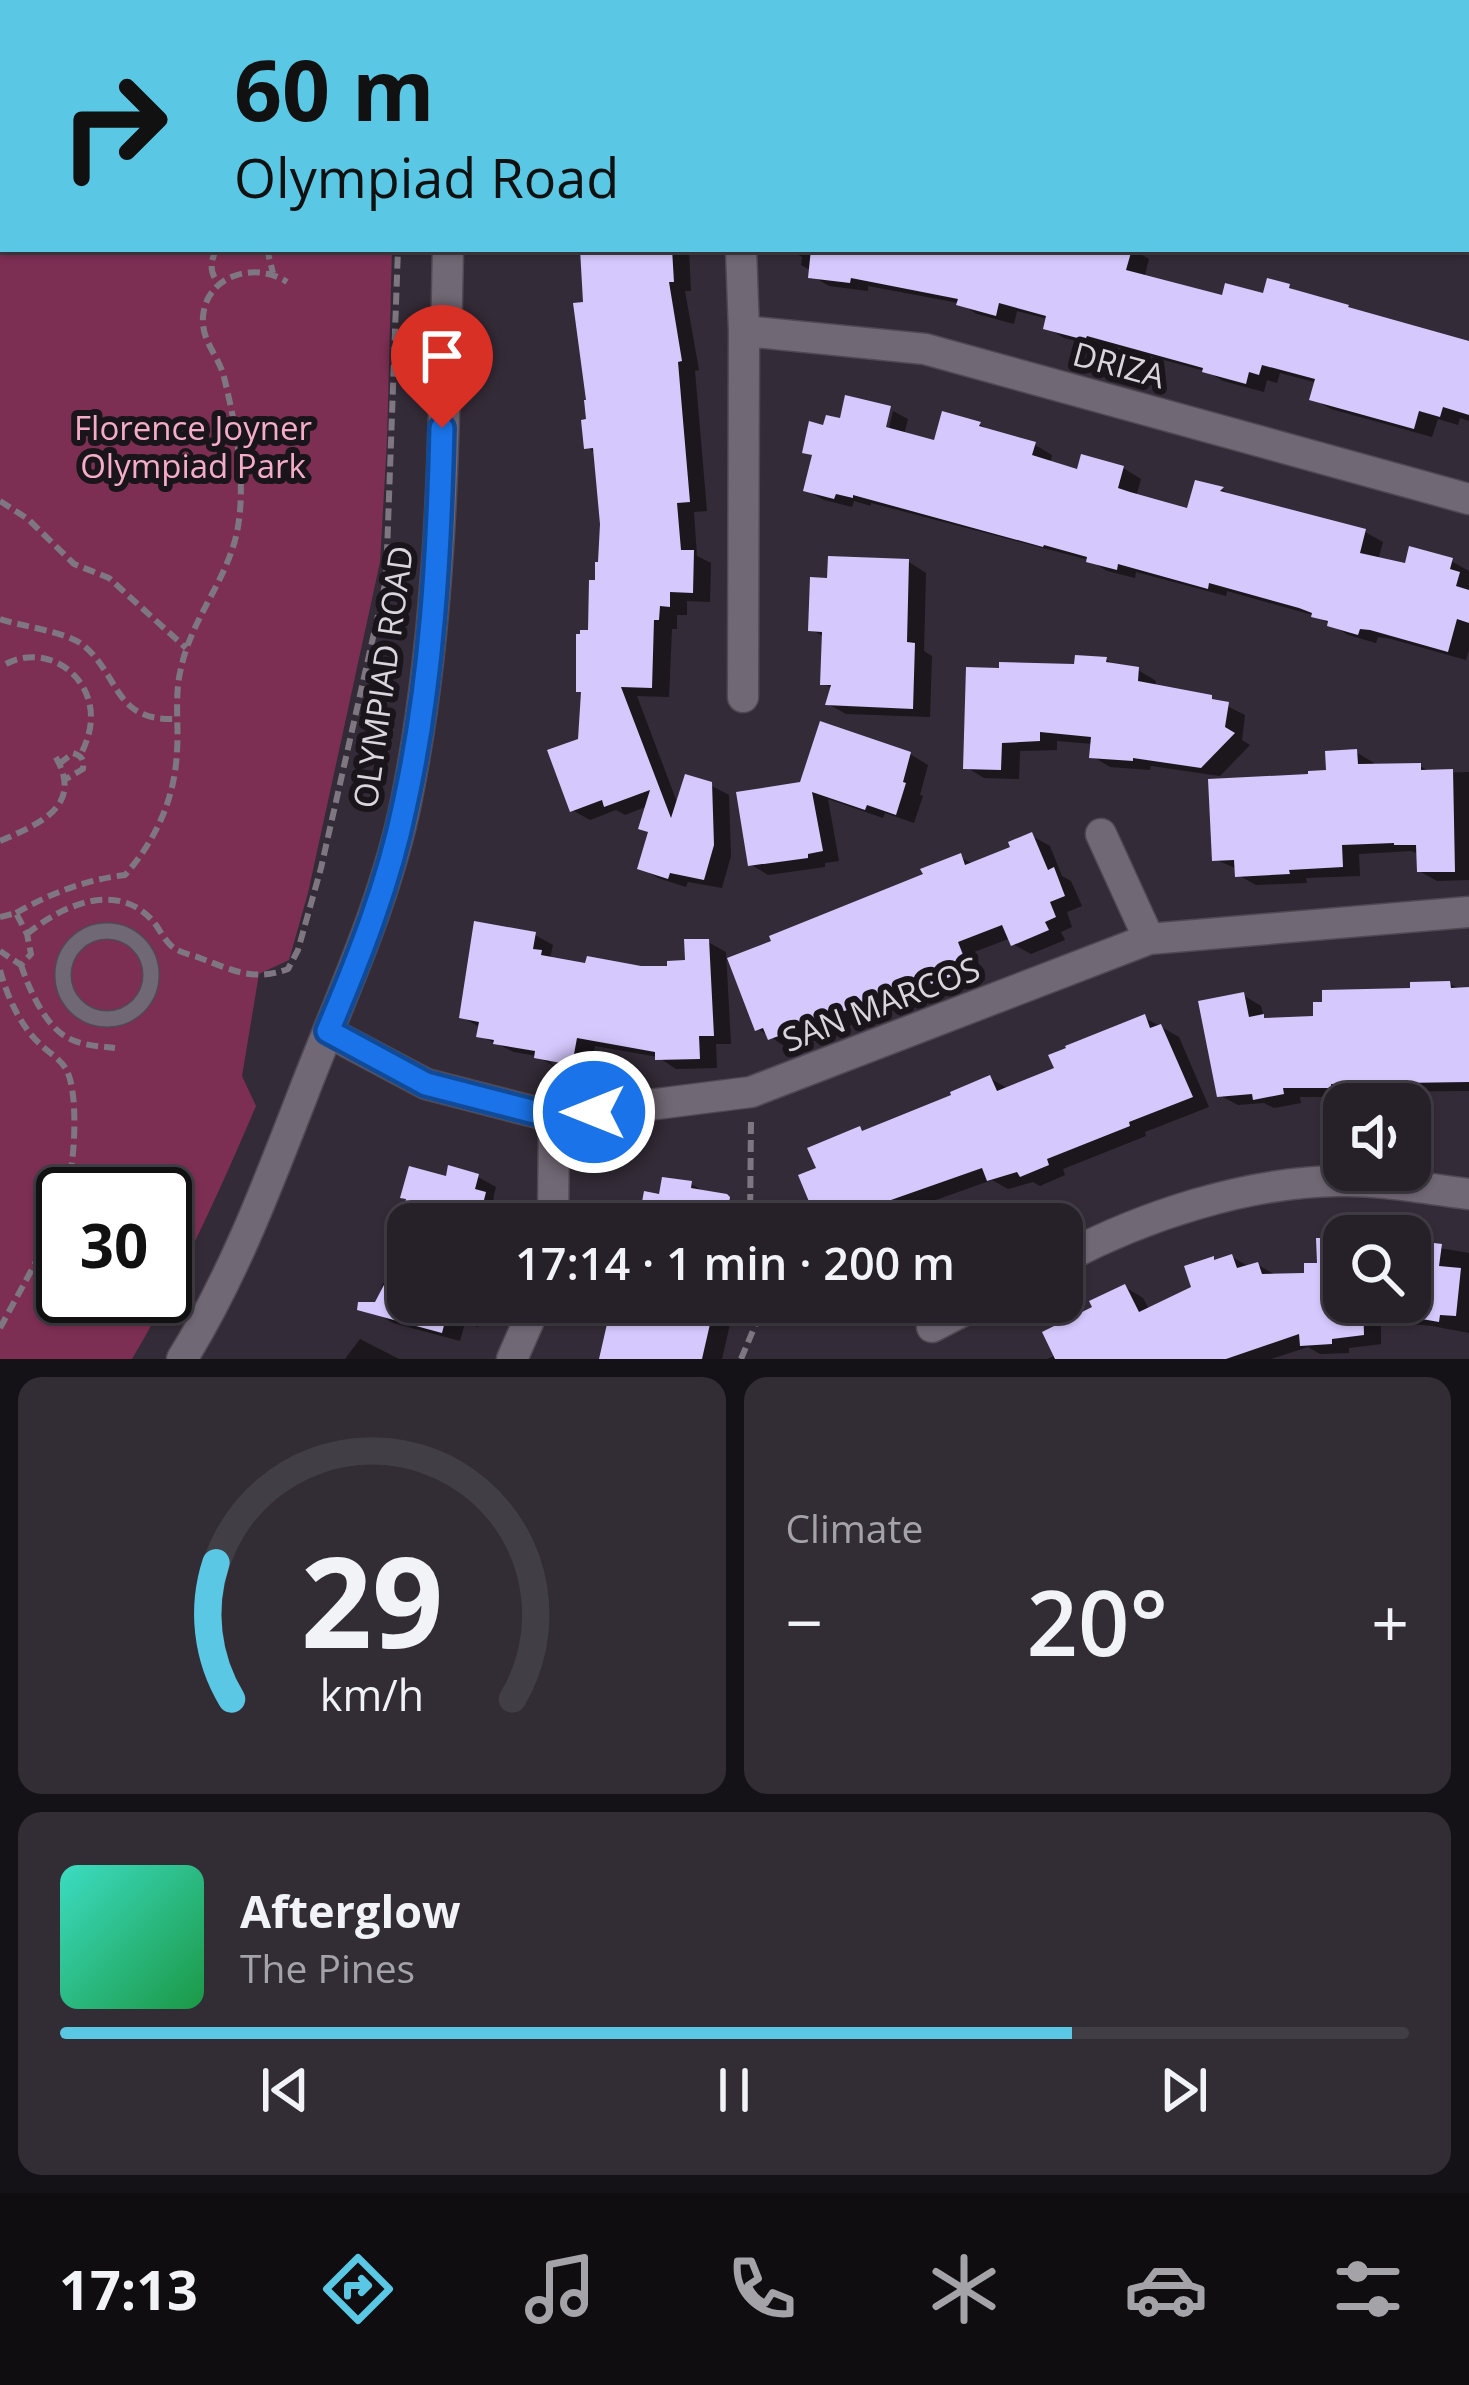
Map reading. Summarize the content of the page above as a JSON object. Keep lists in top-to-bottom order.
{
  "streets": {
    "street": ["DRIZA", "OLYMPIAD ROAD", "SAN MARCOS"]
  },
  "crossings": [
    ["OLYMPIAD ROAD", "SAN MARCOS"]
  ],
  "parks": ["Florence Joyner Olympiad Park"],
  "page": {
    "turn": ["60 m", "Olympiad Road"],
    "limit": "30",
    "trip": "17:14 · 1 min · 200 m",
    "tile": "Climate",
    "heat": ["−", "20°", "+"],
    "song": ["Afterglow", "The Pines"],
    "tabs": "17:13",
    "gauge": ["29", "km/h"]
  }
}
